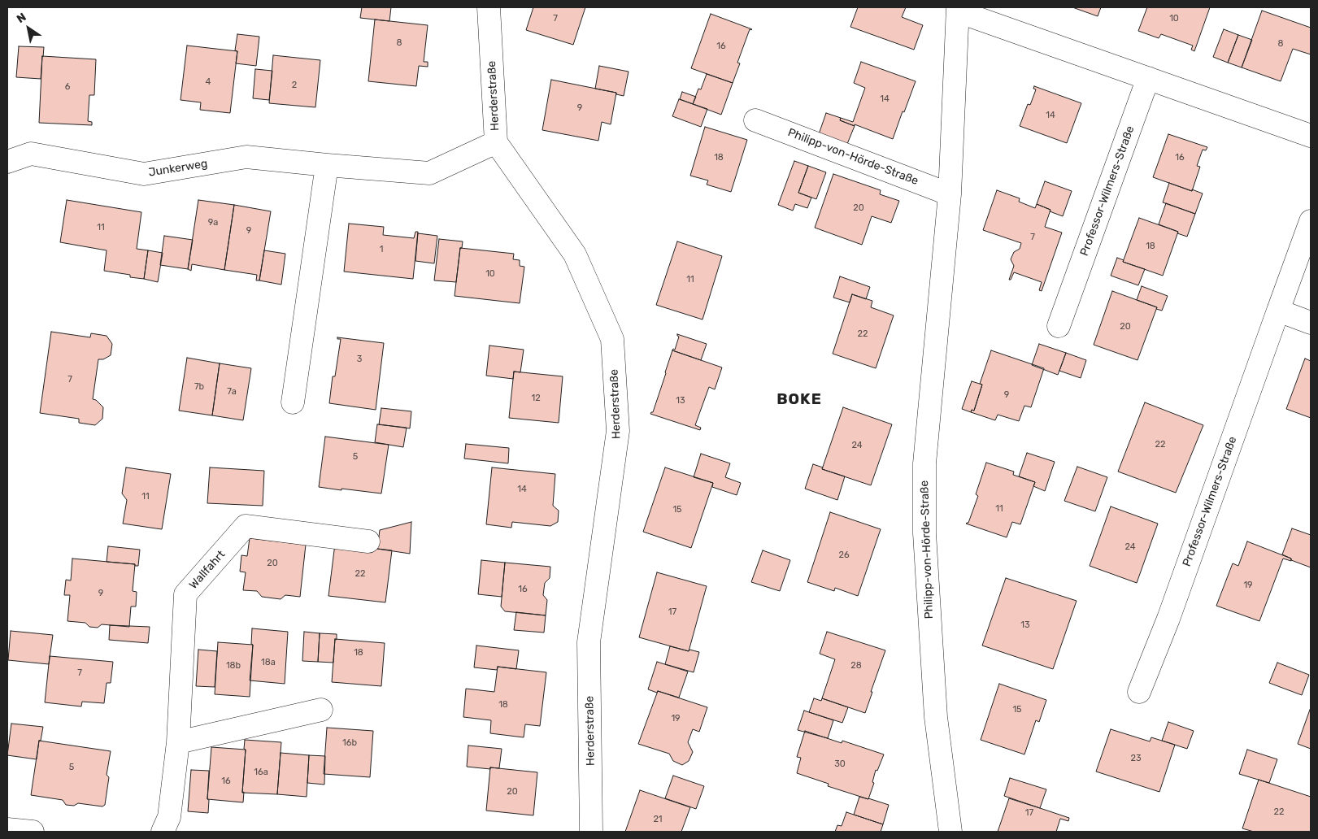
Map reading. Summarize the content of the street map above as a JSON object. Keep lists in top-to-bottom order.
{
  "streets": {
    "street": [
      "Herderstraße",
      "Philipp-von-Hörde-Straße",
      "Junkerweg",
      "Professor-Wilmers-Straße",
      "Wallfahrt"
    ]
  },
  "crossings": [
    ["Herderstraße", "Junkerweg"]
  ],
  "districts": ["BOKE"],
  "house_numbers": [
    "7",
    "10",
    "8",
    "8",
    "16",
    "4",
    "2",
    "6",
    "14",
    "9",
    "14",
    "18",
    "16",
    "20",
    "9a",
    "11",
    "9",
    "7",
    "18",
    "1",
    "10",
    "11",
    "20",
    "22",
    "3",
    "7",
    "7b",
    "7a",
    "9",
    "12",
    "13",
    "22",
    "24",
    "5",
    "14",
    "11",
    "11",
    "15",
    "24",
    "26",
    "20",
    "22",
    "19",
    "16",
    "9",
    "17",
    "13",
    "18",
    "18a",
    "18b",
    "28",
    "7",
    "18",
    "15",
    "19",
    "16b",
    "23",
    "30",
    "5",
    "16a",
    "16",
    "20",
    "22",
    "17",
    "21"
  ],
  "north": "top left"
}
